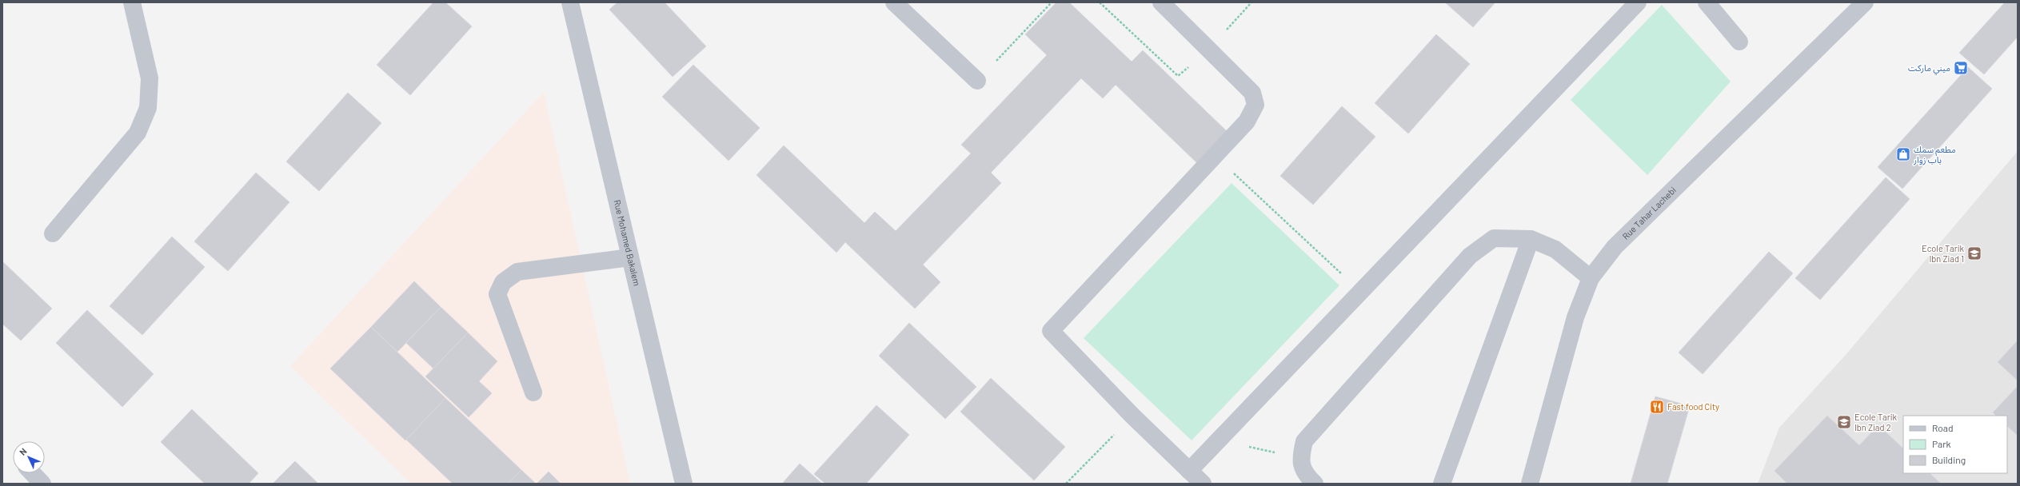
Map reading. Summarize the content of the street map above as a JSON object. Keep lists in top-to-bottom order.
{
  "streets": {
    "street": ["Rue Tahar Lachebi", "Rue Mohamed Bakalem"]
  },
  "places": {
    "supermarket": ["ميني ماركت"],
    "shop": ["مطعم سمك باب زوار"],
    "school or university": ["Ecole Tarik Ibn Ziad 1", "Ecole Tarik Ibn Ziad 2"],
    "restaurant": ["Fast food City"]
  },
  "legend": ["Road", "Park", "Building"],
  "north": "top left"
}
